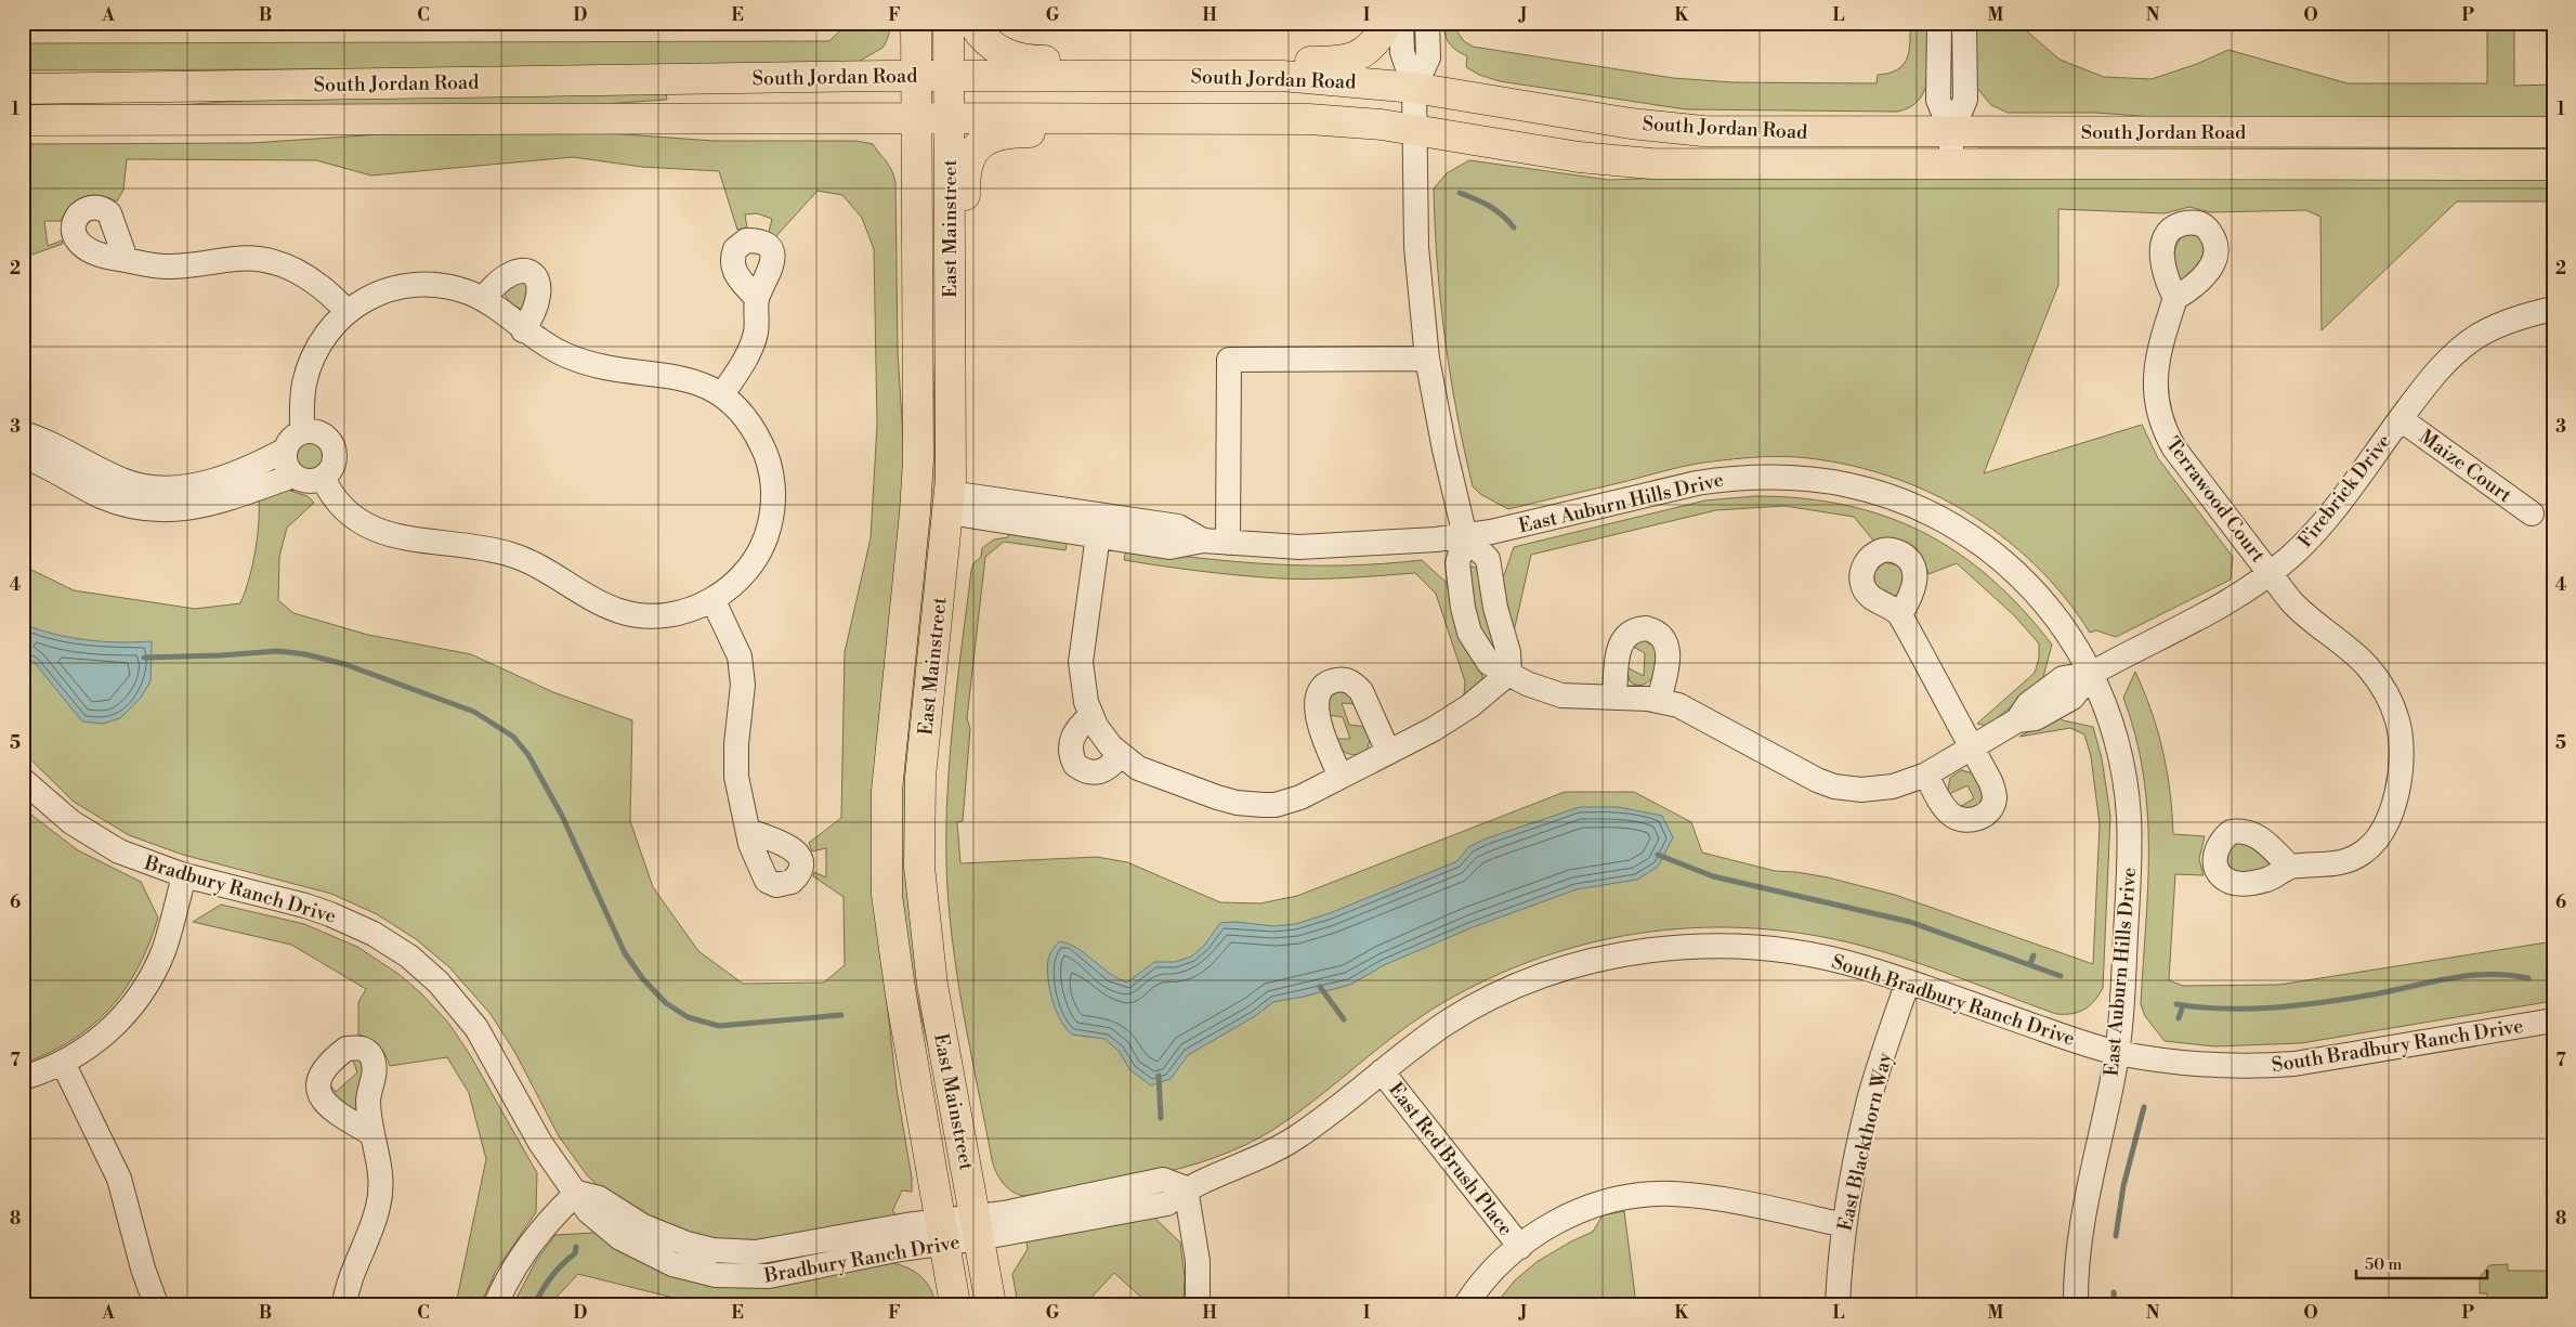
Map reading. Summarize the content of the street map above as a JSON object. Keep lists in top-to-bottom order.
{
  "streets": {
    "main road": ["South Jordan Road", "East Mainstreet"],
    "street": [
      "Maize Court",
      "Firebrick Drive",
      "Terrawood Court",
      "East Auburn Hills Drive",
      "Bradbury Ranch Drive",
      "South Bradbury Ranch Drive",
      "East Blackthorn Way",
      "East Red Brush Place"
    ]
  },
  "crossings": [
    ["South Jordan Road", "East Mainstreet"],
    ["East Mainstreet", "East Auburn Hills Drive"],
    ["East Mainstreet", "Bradbury Ranch Drive"],
    ["East Mainstreet", "South Bradbury Ranch Drive"],
    ["Maize Court", "Firebrick Drive"],
    ["Firebrick Drive", "Terrawood Court"],
    ["Firebrick Drive", "East Auburn Hills Drive"],
    ["East Auburn Hills Drive", "South Bradbury Ranch Drive"],
    ["Bradbury Ranch Drive", "South Bradbury Ranch Drive"],
    ["South Bradbury Ranch Drive", "East Blackthorn Way"],
    ["South Bradbury Ranch Drive", "East Red Brush Place"]
  ],
  "scale_bar": "50 m",
  "grid": {
    "columns": [
      "A",
      "B",
      "C",
      "D",
      "E",
      "F",
      "G",
      "H",
      "I",
      "J",
      "K",
      "L",
      "M",
      "N",
      "O",
      "P"
    ],
    "rows": [
      "1",
      "2",
      "3",
      "4",
      "5",
      "6",
      "7",
      "8"
    ]
  }
}
